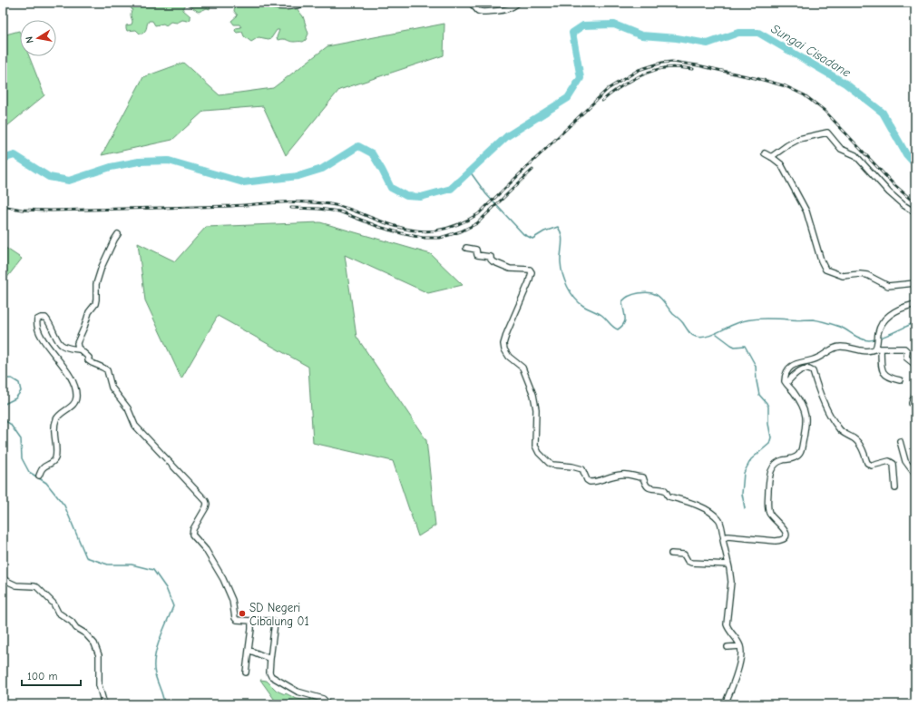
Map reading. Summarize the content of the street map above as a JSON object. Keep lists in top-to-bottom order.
{
  "water": ["Sungai Cisadane"],
  "places": ["SD Negeri Cibalung 01"],
  "scale_bar": "100 m",
  "north": "left"
}
